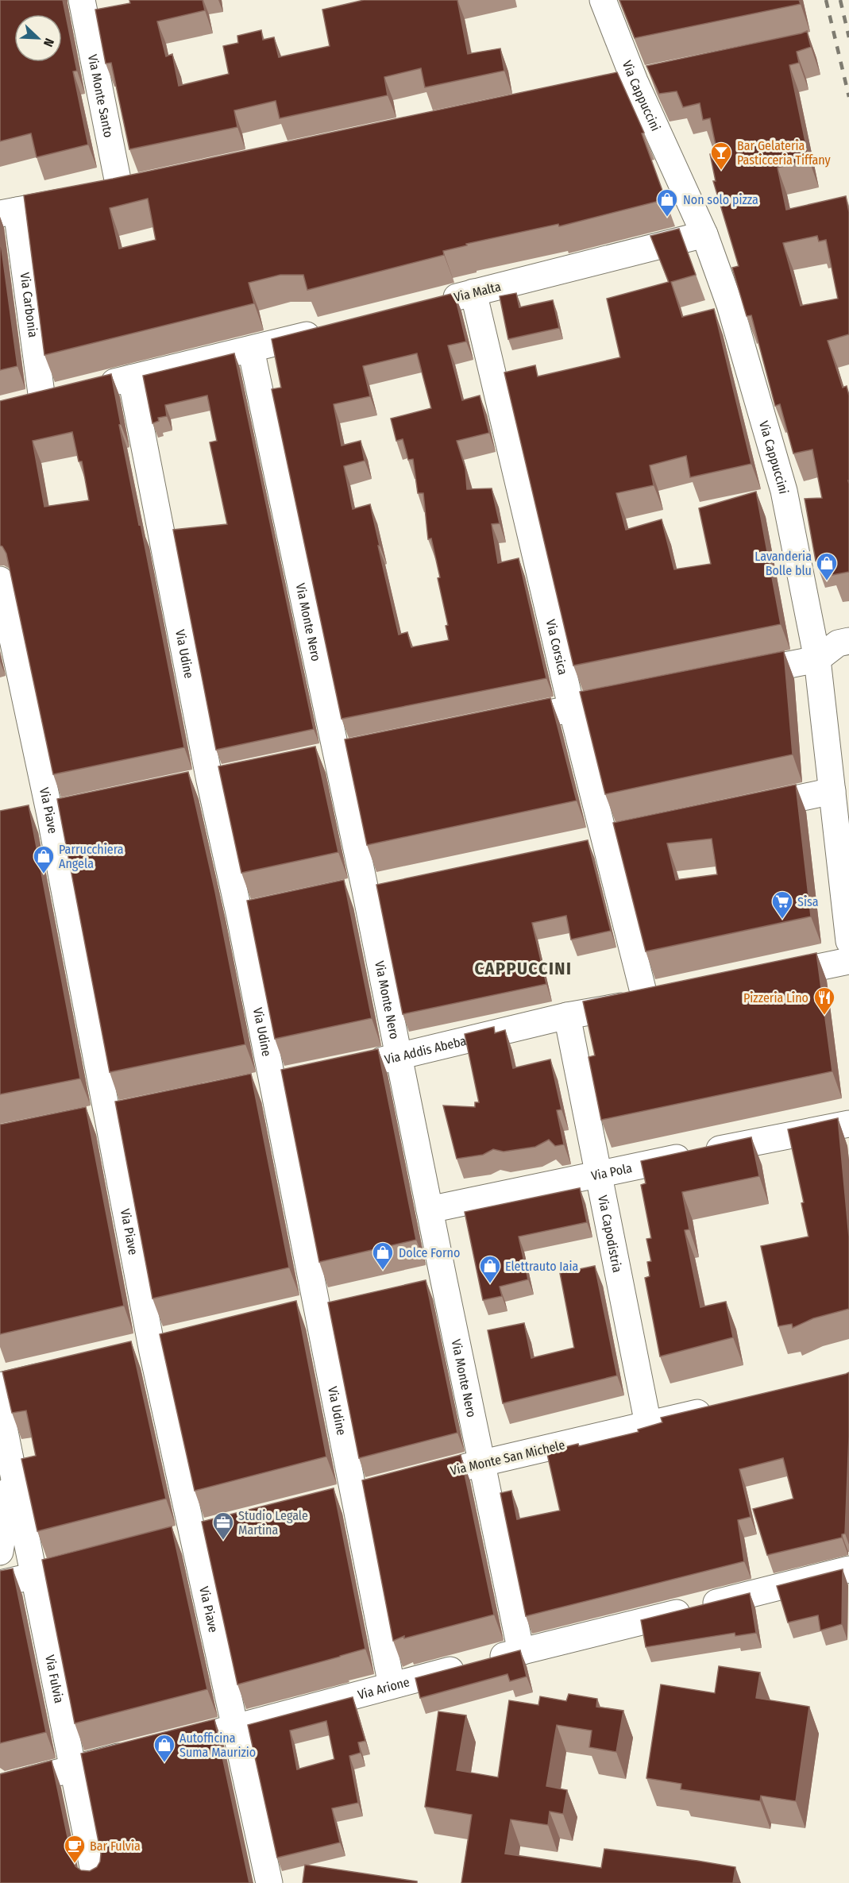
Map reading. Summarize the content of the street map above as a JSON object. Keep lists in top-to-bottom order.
{
  "streets": {
    "street": [
      "Via Monte Santo",
      "Via Cappuccini",
      "Via Malta",
      "Via Carbonia",
      "Via Monte Nero",
      "Via Corsica",
      "Via Udine",
      "Via Piave",
      "Via Addis Abeba",
      "Via Pola",
      "Via Capodistria",
      "Via Monte San Michele",
      "Via Fulvia",
      "Via Arione"
    ]
  },
  "crossings": [
    ["Via Cappuccini", "Via Malta"],
    ["Via Malta", "Via Corsica"],
    ["Via Monte Nero", "Via Addis Abeba"],
    ["Via Monte Nero", "Via Pola"],
    ["Via Monte Nero", "Via Monte San Michele"],
    ["Via Monte Nero", "Via Arione"],
    ["Via Corsica", "Via Addis Abeba"],
    ["Via Udine", "Via Arione"],
    ["Via Piave", "Via Arione"],
    ["Via Addis Abeba", "Via Capodistria"],
    ["Via Pola", "Via Capodistria"],
    ["Via Capodistria", "Via Monte San Michele"]
  ],
  "districts": ["CAPPUCCINI"],
  "places": {
    "bar": ["Bar Gelateria Pasticceria Tiffany"],
    "shop": [
      "Non solo pizza",
      "Lavanderia Bolle blu",
      "Parrucchiera Angela",
      "Dolce Forno",
      "Elettrauto Iaia",
      "Autofficina Suma Maurizio"
    ],
    "supermarket": ["Sisa"],
    "restaurant": ["Pizzeria Lino"],
    "office": ["Studio Legale Martina"],
    "cafe": ["Bar Fulvia"]
  },
  "north": "bottom right"
}
